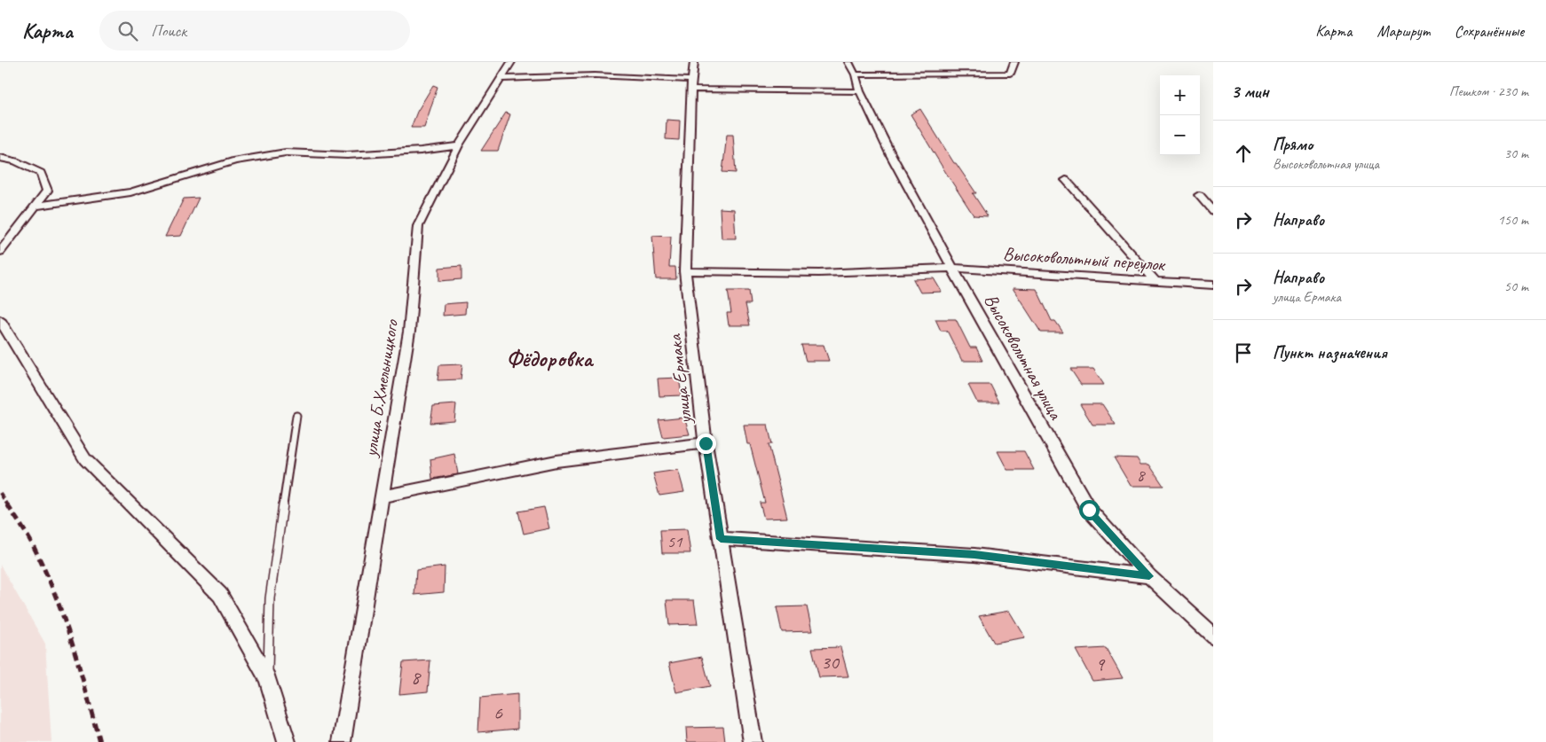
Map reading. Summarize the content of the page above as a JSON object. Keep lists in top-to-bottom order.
{
  "streets": {
    "street": [
      "Высоковольтный переулок",
      "Высоковольтная улица",
      "улица Ермака",
      "улица Б.Хмельницкого"
    ]
  },
  "crossings": [
    ["Высоковольтный переулок", "Высоковольтная улица"],
    ["Высоковольтный переулок", "улица Ермака"]
  ],
  "districts": ["Фёдоровка"],
  "house_numbers": [
    "8",
    "51",
    "30",
    "9",
    "8",
    "6"
  ],
  "page": {
    "header": "Карта",
    "search": "Поиск",
    "nav": ["Карта", "Маршрут", "Сохранённые"],
    "heading": ["3 мин", "Пешком · 230 m"],
    "map_buttons": ["+", "−"],
    "list": [
      ["Прямо", "Высоковольтная улица", "30 m"],
      ["Направо", "150 m"],
      ["Направо", "улица Ермака", "50 m"],
      "Пункт назначения"
    ]
  }
}
